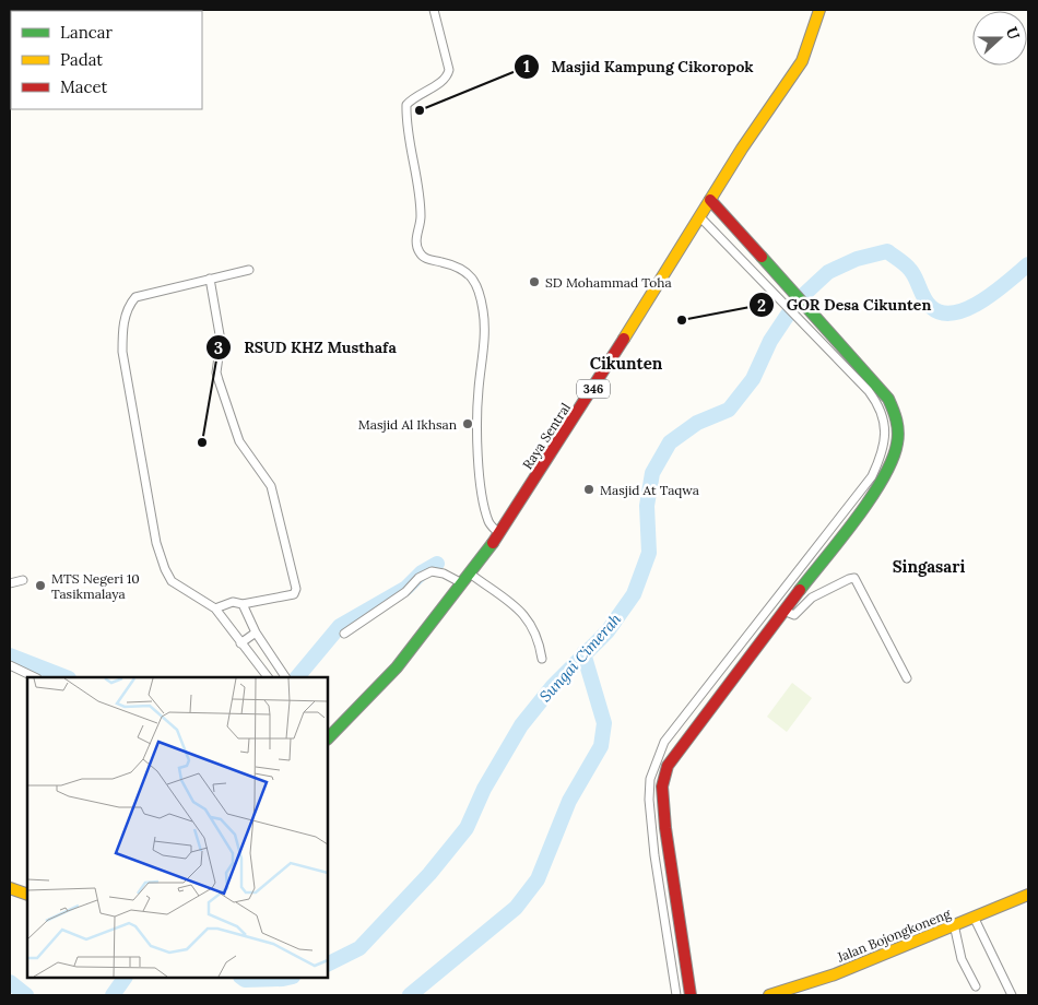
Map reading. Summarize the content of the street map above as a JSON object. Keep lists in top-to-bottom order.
{
  "streets": {
    "main road": ["346", "Raya Sentral", "Jalan Bojongkoneng"]
  },
  "districts": ["Cikunten", "Singasari"],
  "water": ["Sungai Cimerah"],
  "places": [
    "Masjid Kampung Cikoropok",
    "SD Mohammad Toha",
    "GOR Desa Cikunten",
    "Masjid Al Ikhsan",
    "RSUD KHZ Musthafa",
    "Masjid At Taqwa",
    "MTS Negeri 10 Tasikmalaya"
  ],
  "legend": ["Lancar", "Padat", "Macet"],
  "north": "right"
}
